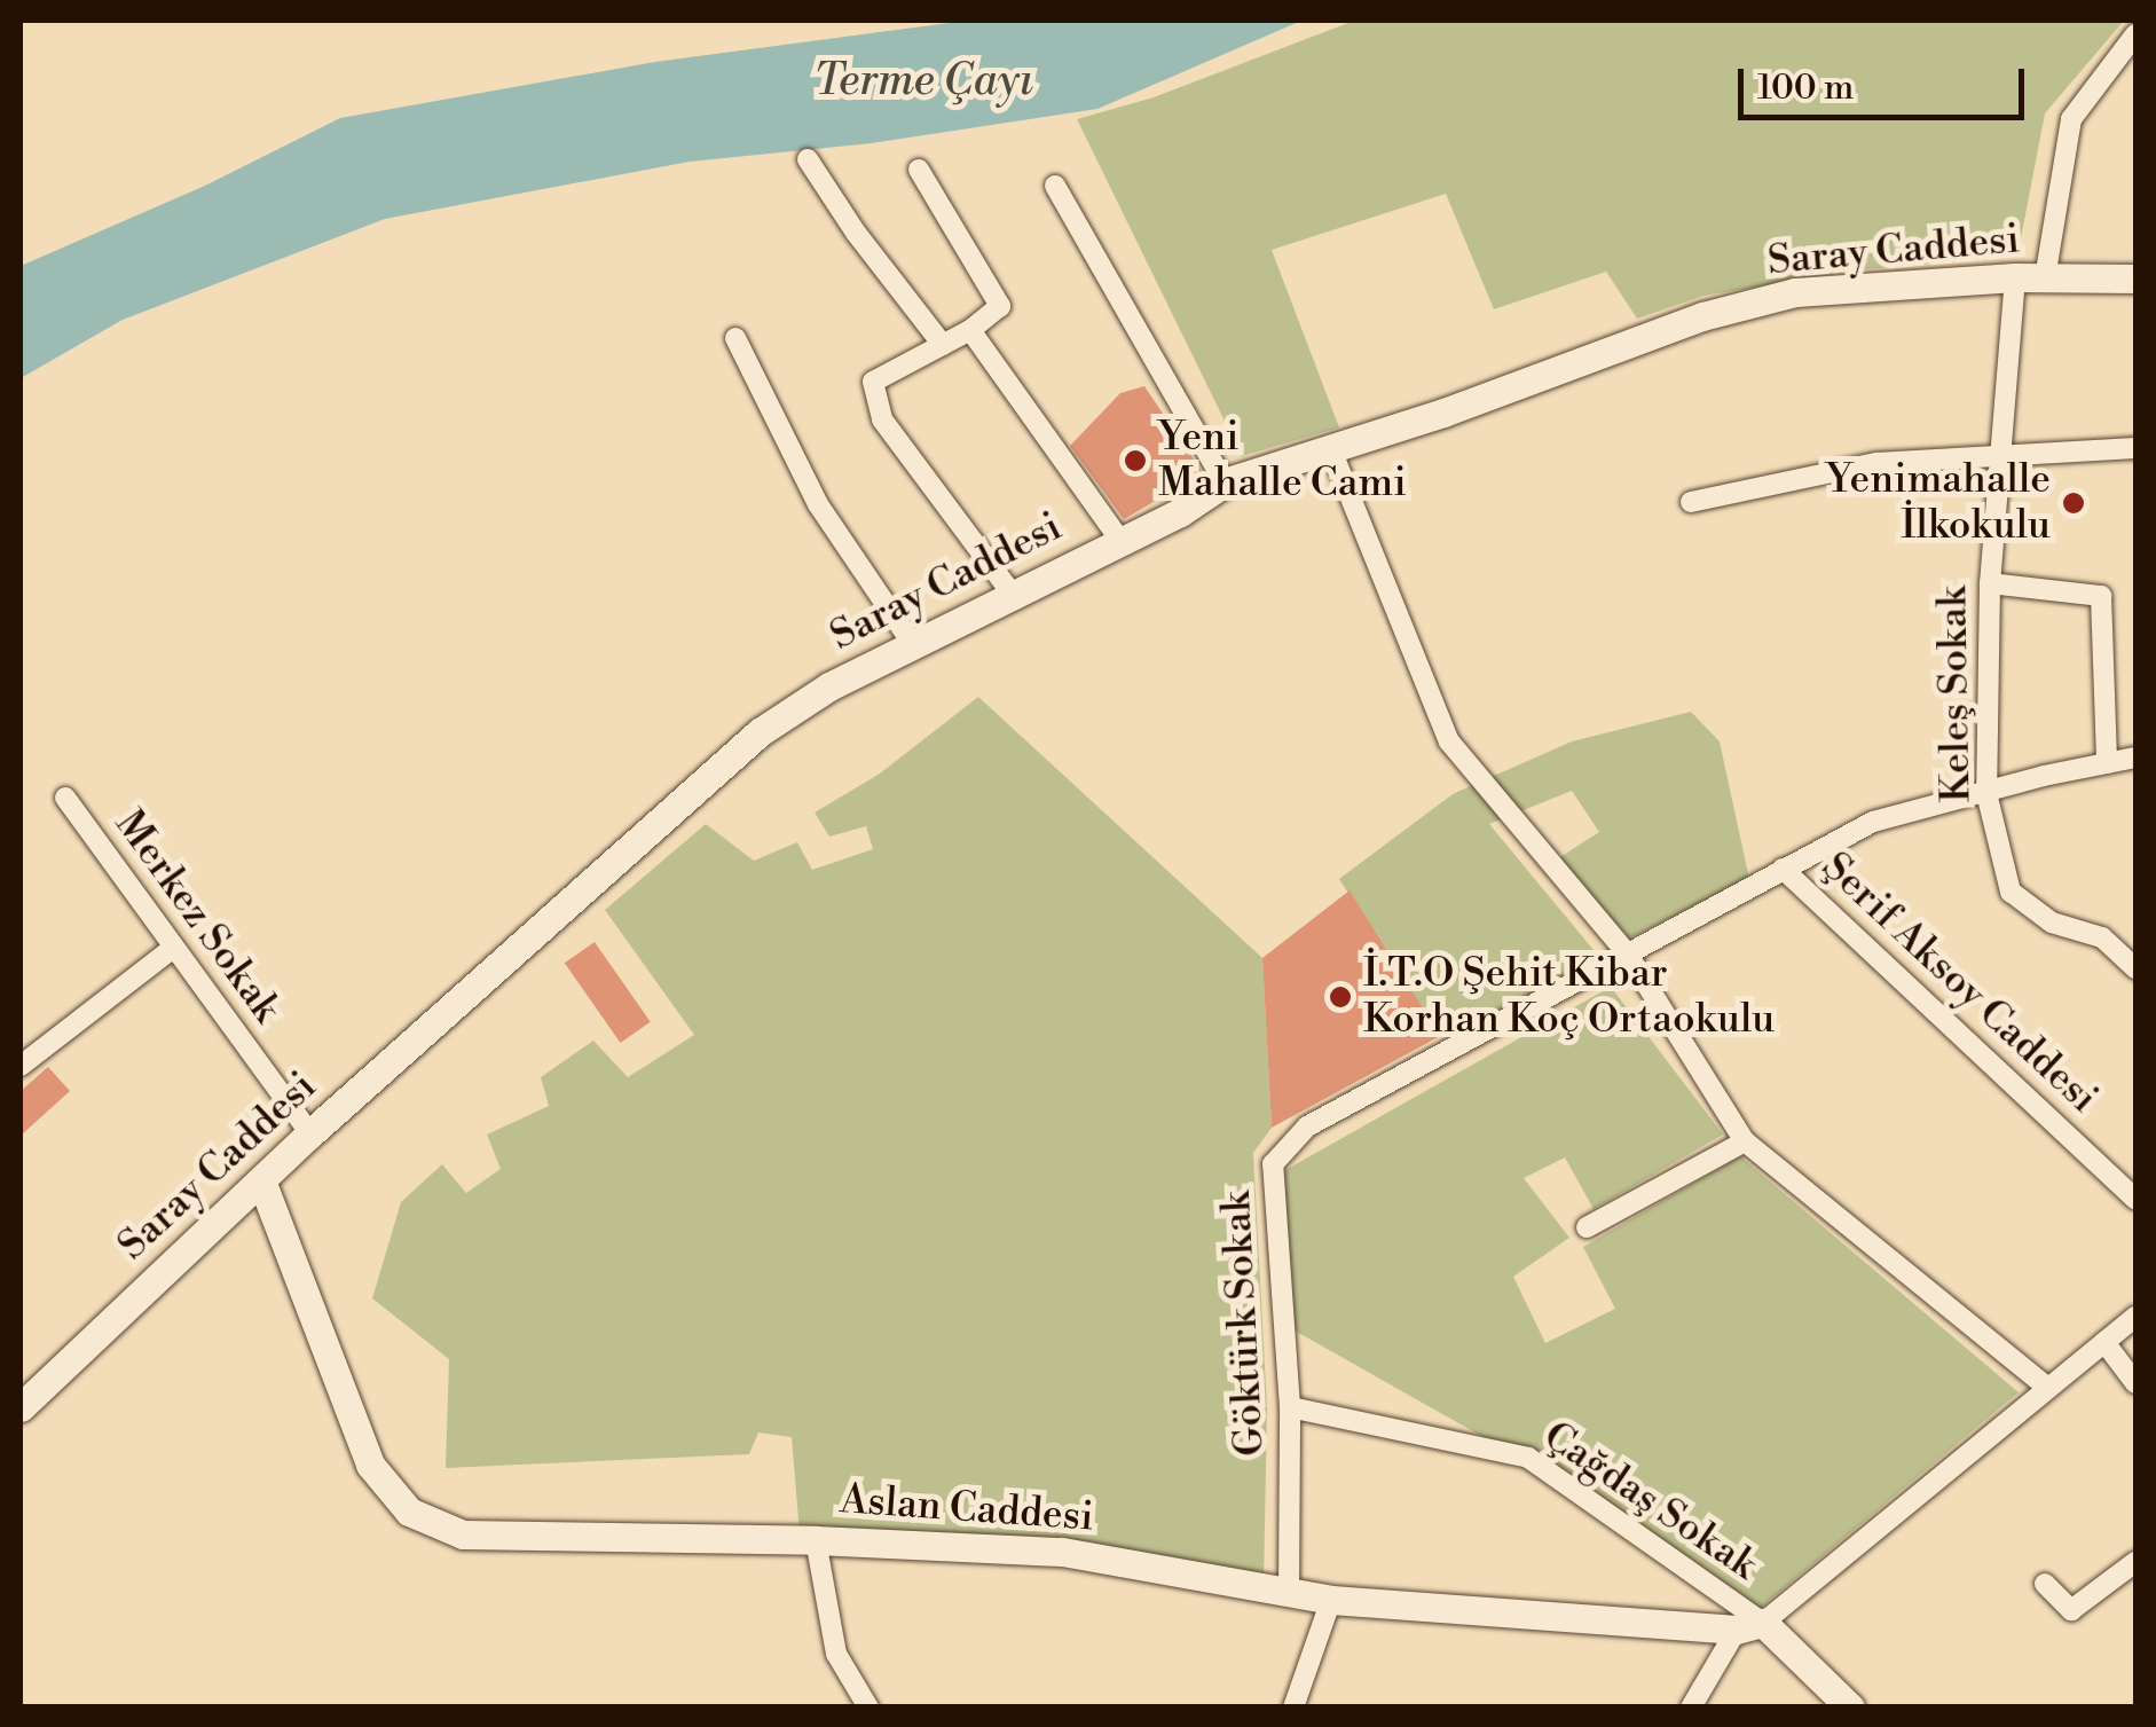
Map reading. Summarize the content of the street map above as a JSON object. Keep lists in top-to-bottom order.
{
  "streets": {
    "main road": ["Saray Caddesi", "Aslan Caddesi"],
    "street": [
      "Keleş Sokak",
      "Merkez Sokak",
      "Şerif Aksoy Caddesi",
      "Göktürk Sokak",
      "Çağdaş Sokak"
    ]
  },
  "crossings": [
    ["Saray Caddesi", "Keleş Sokak"],
    ["Saray Caddesi", "Merkez Sokak"],
    ["Saray Caddesi", "Aslan Caddesi"],
    ["Keleş Sokak", "Göktürk Sokak"],
    ["Şerif Aksoy Caddesi", "Göktürk Sokak"],
    ["Göktürk Sokak", "Çağdaş Sokak"],
    ["Göktürk Sokak", "Aslan Caddesi"],
    ["Çağdaş Sokak", "Aslan Caddesi"]
  ],
  "water": ["Terme Çayı"],
  "places": ["Yeni Mahalle Cami", "Yenimahalle İlkokulu", "İ.T.O Şehit Kibar Korhan Koç Ortaokulu"],
  "scale_bar": "100 m"
}
